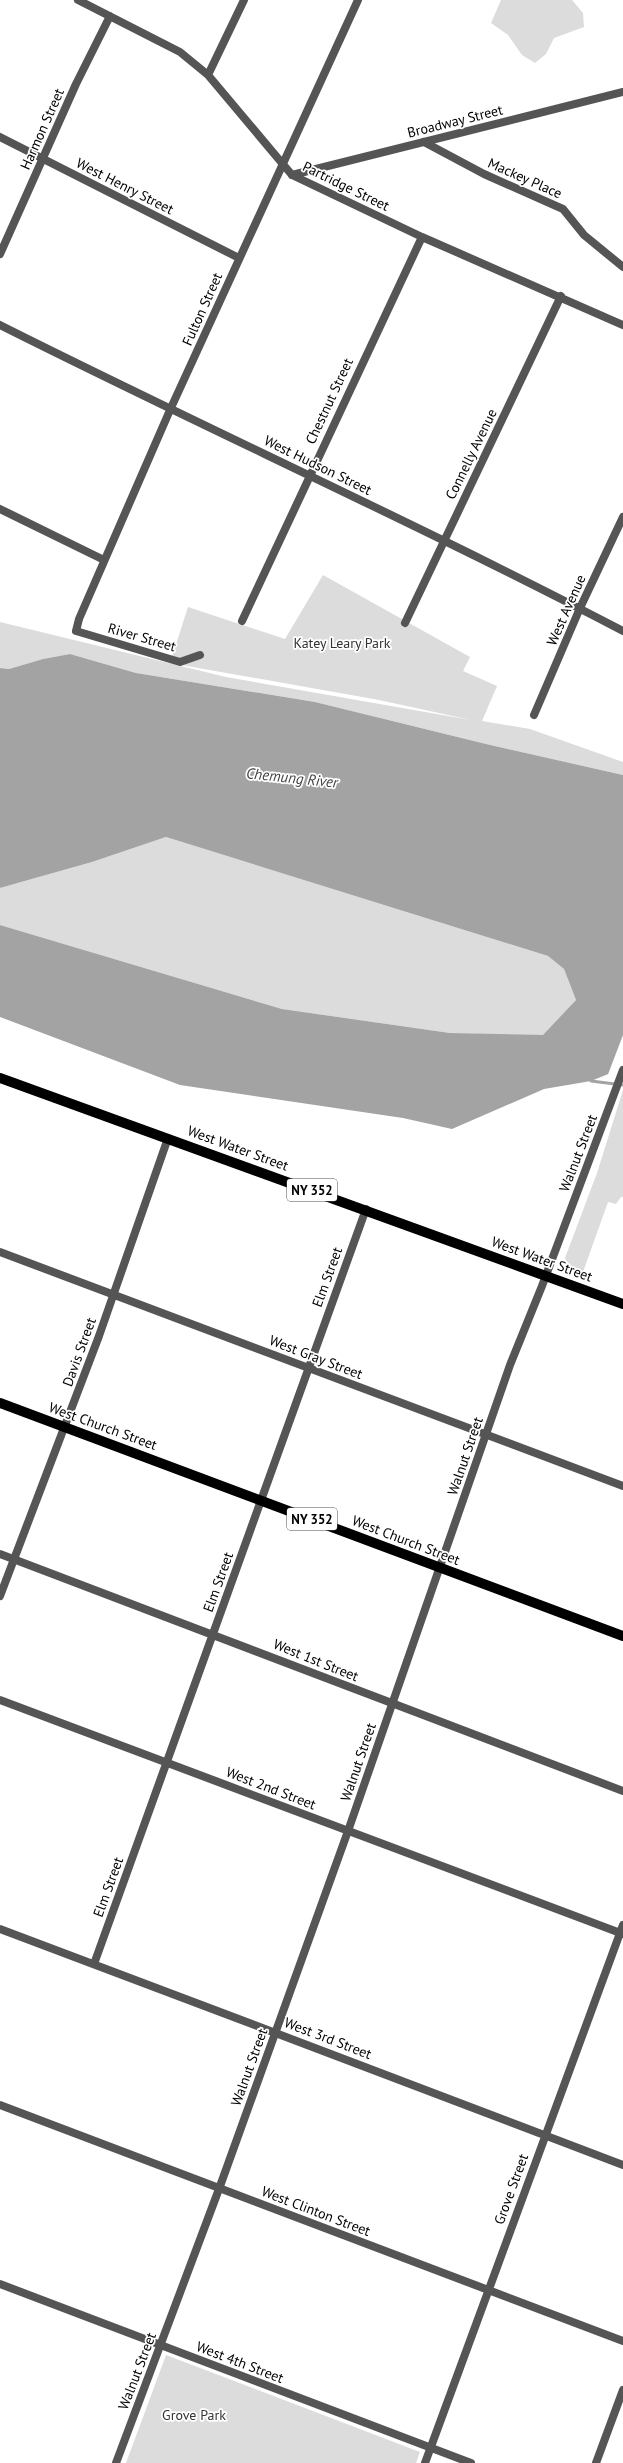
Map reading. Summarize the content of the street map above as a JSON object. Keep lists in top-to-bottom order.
{
  "streets": {
    "main road": ["West Water Street", "NY 352", "West Church Street"],
    "street": [
      "Broadway Street",
      "Harmon Street",
      "Mackey Place",
      "West Henry Street",
      "Partridge Street",
      "Fulton Street",
      "Chestnut Street",
      "Connelly Avenue",
      "West Hudson Street",
      "West Avenue",
      "River Street",
      "Walnut Street",
      "Elm Street",
      "Davis Street",
      "West Gray Street",
      "West 1st Street",
      "West 2nd Street",
      "West 3rd Street",
      "Grove Street",
      "West Clinton Street",
      "West 4th Street"
    ]
  },
  "crossings": [
    ["Broadway Street", "Mackey Place"],
    ["Broadway Street", "Partridge Street"],
    ["Harmon Street", "West Henry Street"],
    ["Harmon Street", "Partridge Street"],
    ["West Henry Street", "Fulton Street"],
    ["Partridge Street", "Fulton Street"],
    ["Partridge Street", "Chestnut Street"],
    ["Partridge Street", "Connelly Avenue"],
    ["Fulton Street", "West Hudson Street"],
    ["Fulton Street", "River Street"],
    ["Chestnut Street", "West Hudson Street"],
    ["Connelly Avenue", "West Hudson Street"],
    ["West Hudson Street", "West Avenue"],
    ["West Water Street", "Walnut Street"],
    ["West Water Street", "Elm Street"],
    ["West Water Street", "Davis Street"],
    ["Walnut Street", "West Gray Street"],
    ["Walnut Street", "West Church Street"],
    ["Walnut Street", "West 1st Street"],
    ["Walnut Street", "West 2nd Street"],
    ["Walnut Street", "West 3rd Street"],
    ["Walnut Street", "West Clinton Street"],
    ["Walnut Street", "West 4th Street"],
    ["Elm Street", "West Gray Street"],
    ["Elm Street", "West Church Street"],
    ["Elm Street", "West 1st Street"],
    ["Elm Street", "West 2nd Street"],
    ["Elm Street", "West 3rd Street"],
    ["Davis Street", "West Gray Street"],
    ["Davis Street", "West Church Street"],
    ["Davis Street", "West 1st Street"],
    ["West 2nd Street", "Grove Street"],
    ["West 3rd Street", "Grove Street"],
    ["Grove Street", "West Clinton Street"],
    ["Grove Street", "West 4th Street"]
  ],
  "water": ["Chemung River"],
  "parks": ["Katey Leary Park", "Grove Park"]
}
